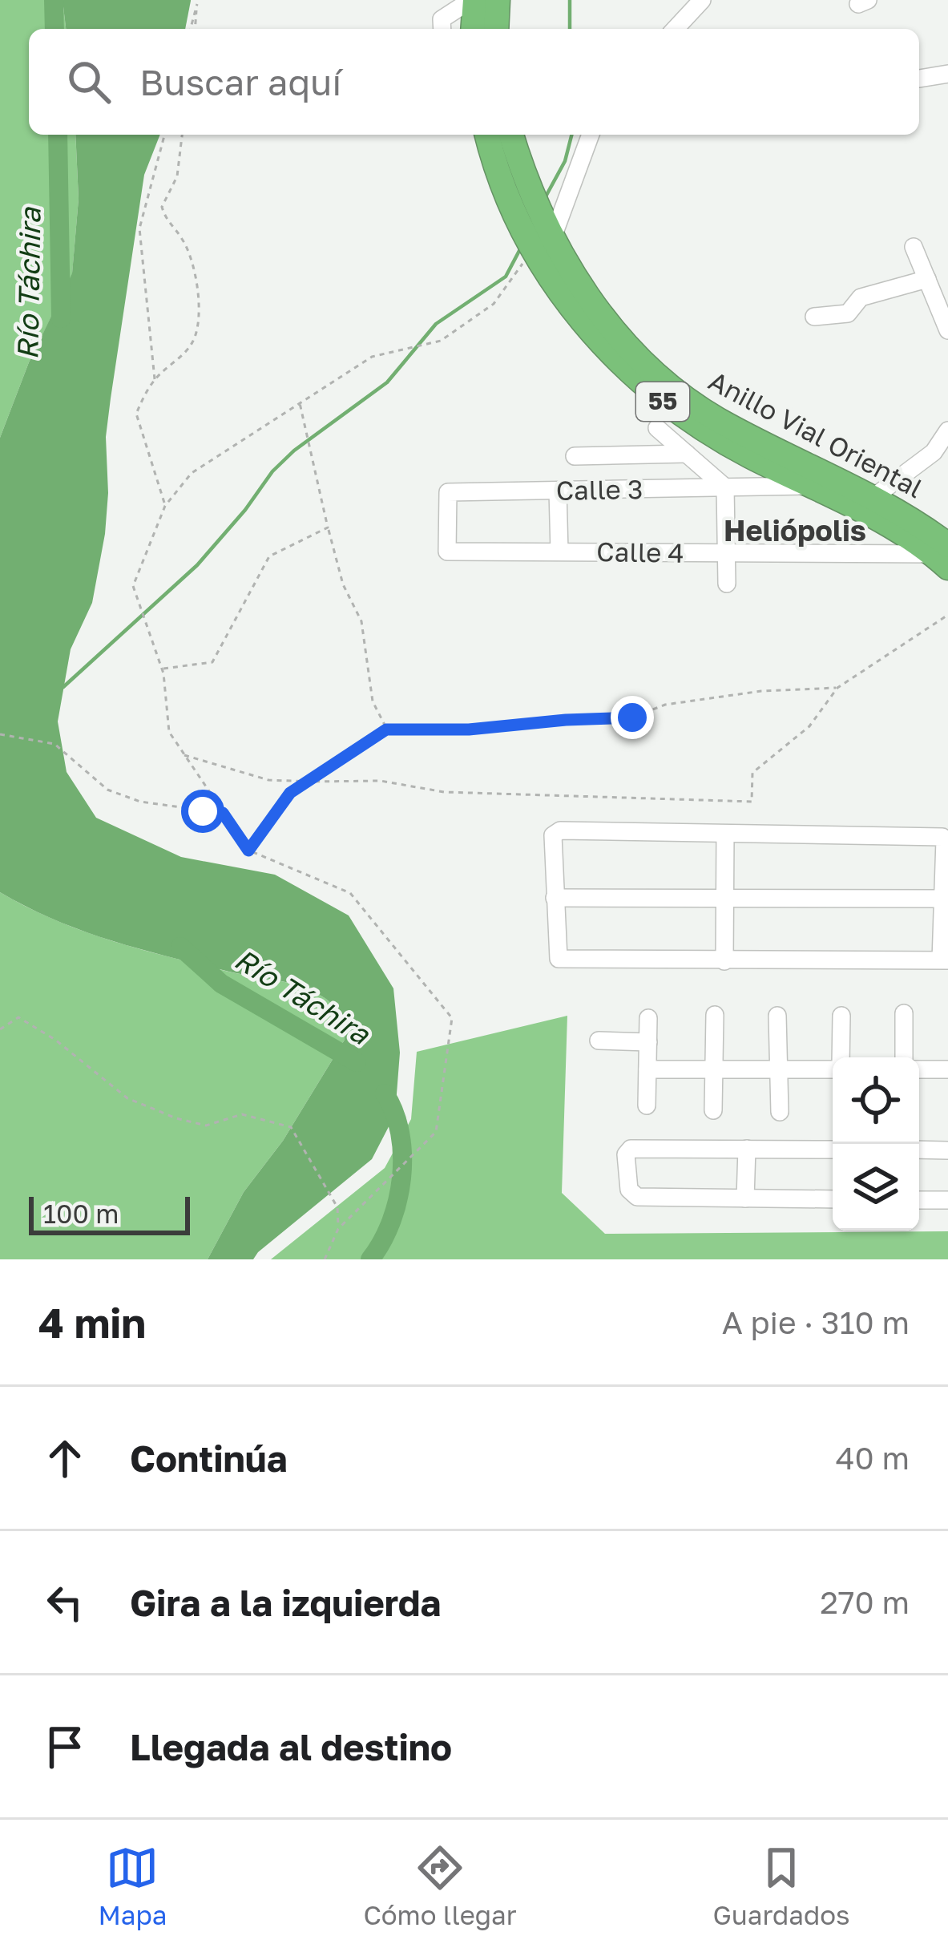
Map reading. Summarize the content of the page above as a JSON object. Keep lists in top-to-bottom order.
{
  "streets": {
    "highway": ["55", "Anillo Vial Oriental"],
    "street": ["Calle 3", "Calle 4"]
  },
  "crossings": [
    ["Anillo Vial Oriental", "Calle 3"],
    ["Anillo Vial Oriental", "Calle 4"],
    ["Calle 3", "Calle 4"]
  ],
  "districts": ["Heliópolis"],
  "water": ["Río Táchira"],
  "scale_bar": "100 m",
  "page": {
    "search": "Buscar aquí",
    "scale": "100 m",
    "heading": ["4 min", "A pie · 310 m"],
    "list": [
      ["Continúa", "40 m"],
      ["Gira a la izquierda", "270 m"],
      "Llegada al destino"
    ],
    "nav": ["Mapa", "Cómo llegar", "Guardados"]
  }
}
